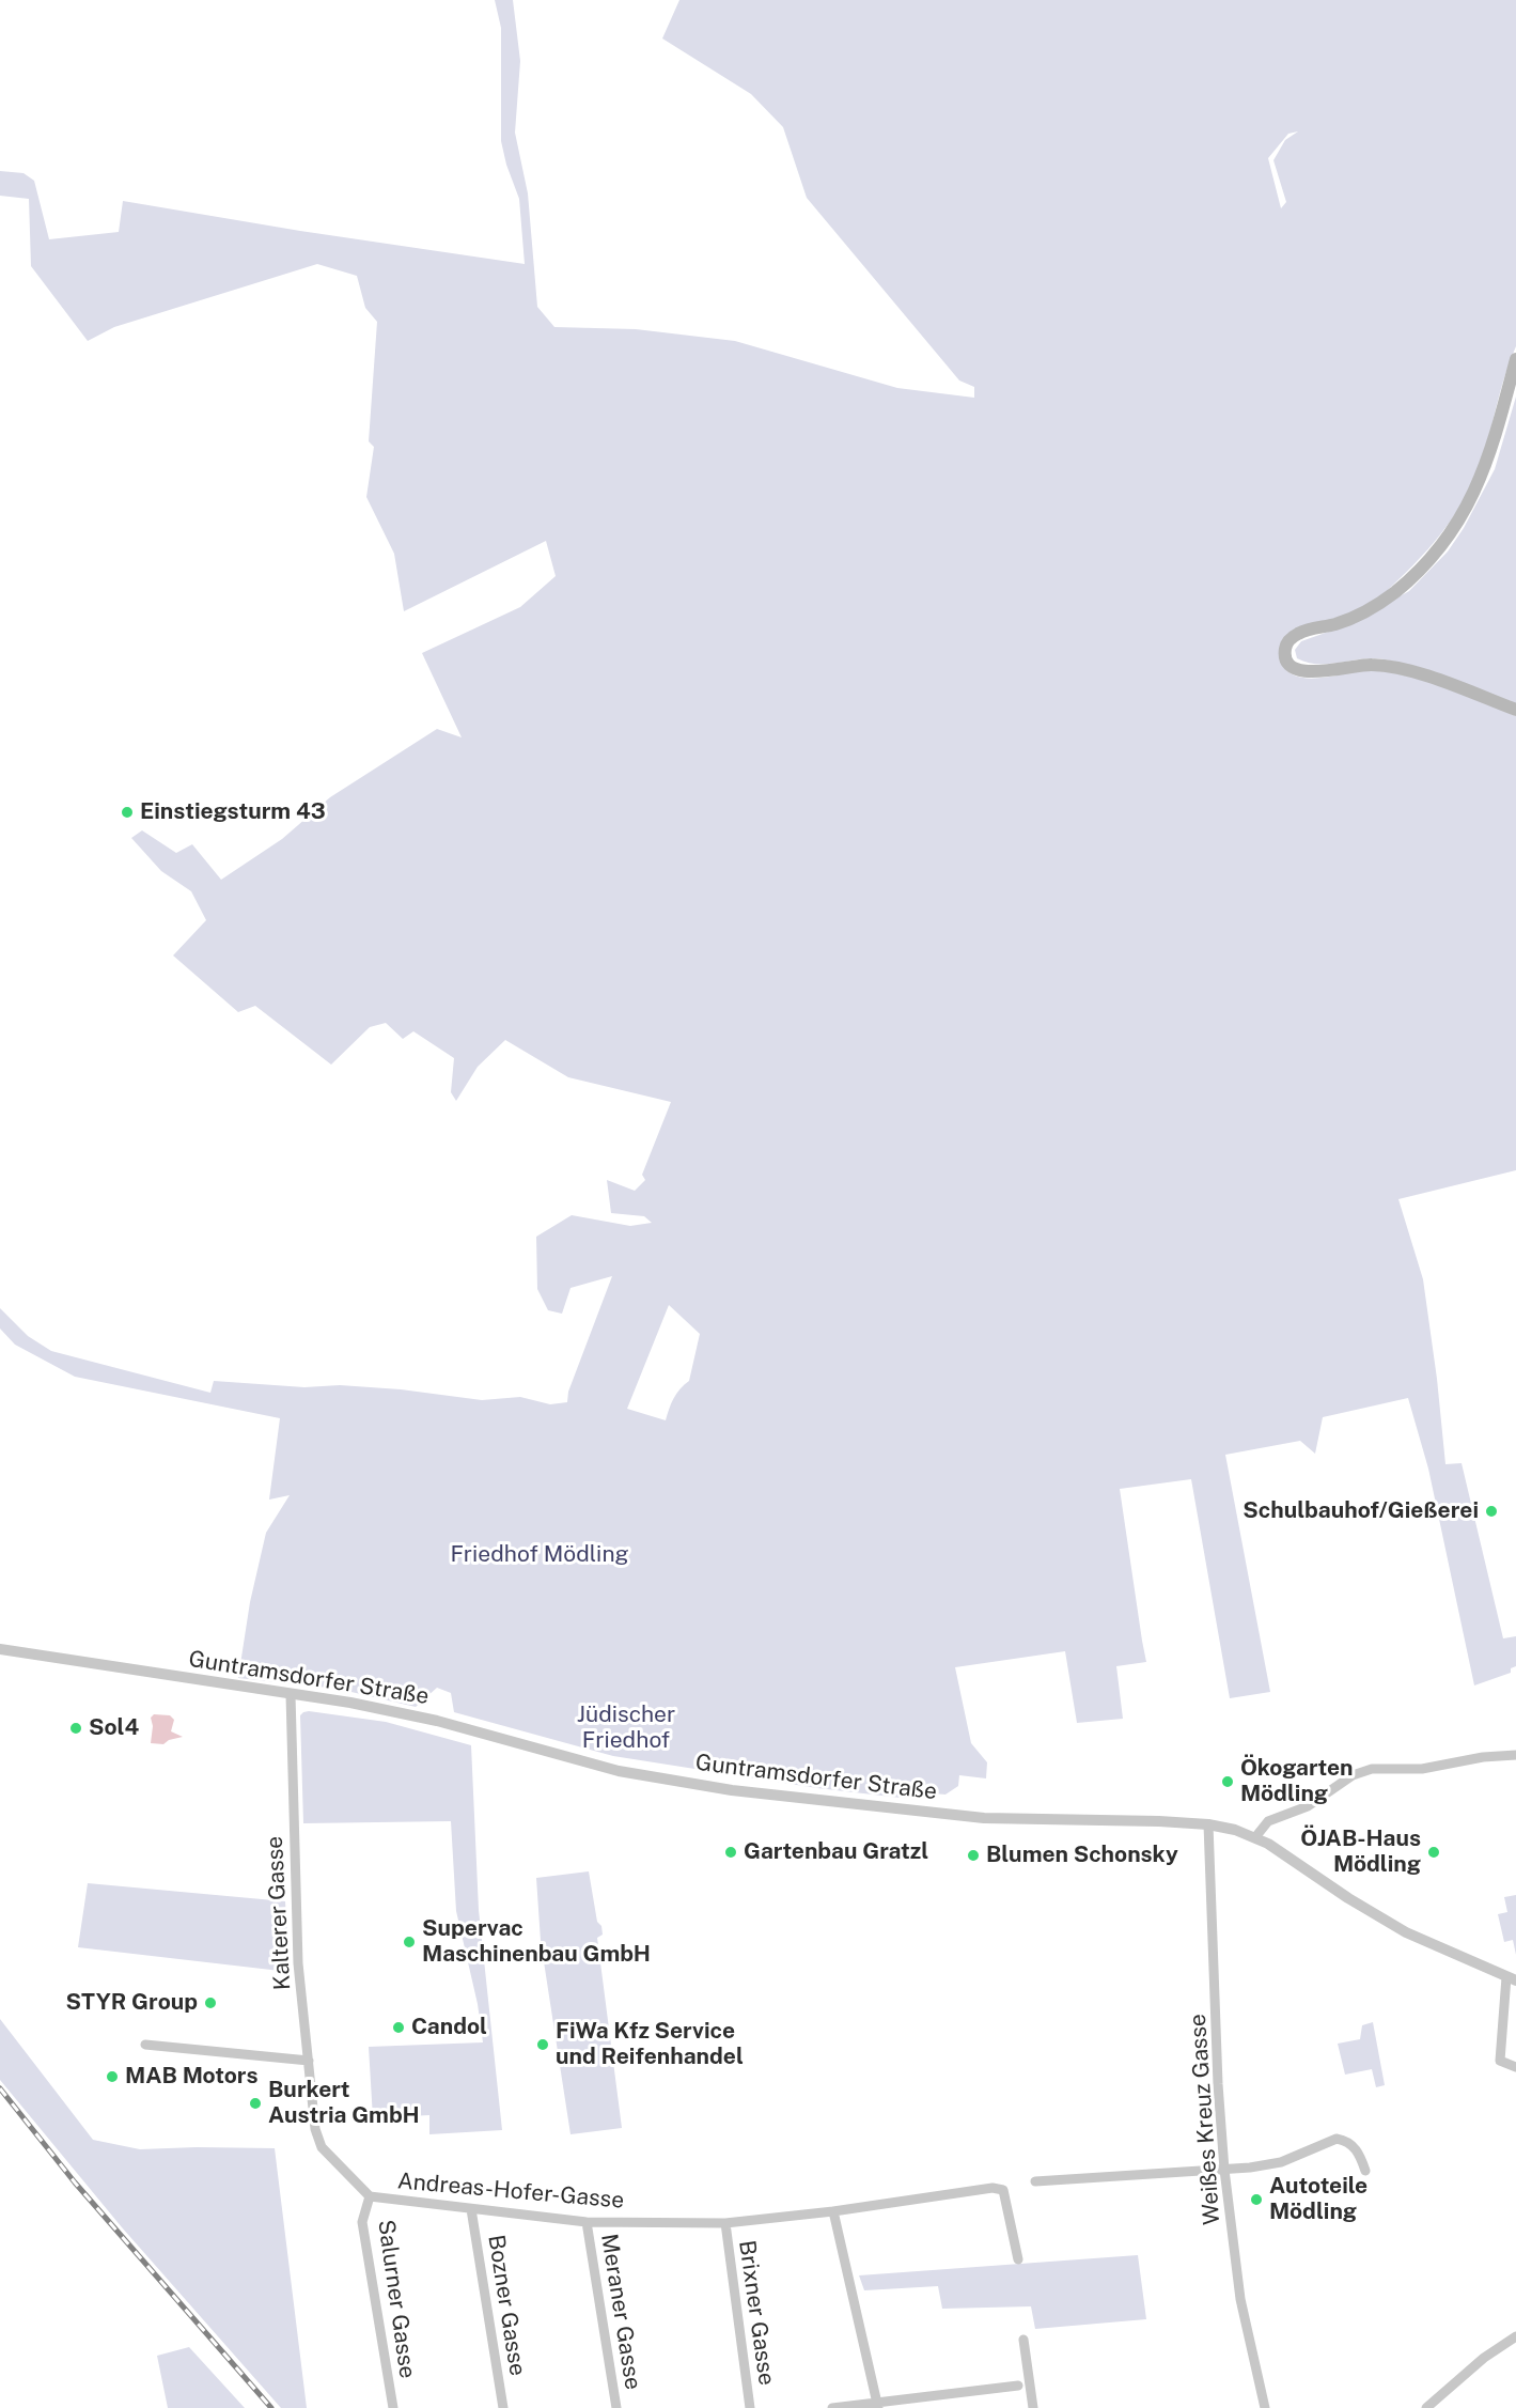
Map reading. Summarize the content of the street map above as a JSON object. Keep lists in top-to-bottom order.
{
  "streets": {
    "street": [
      "Guntramsdorfer Straße",
      "Kalterer Gasse",
      "Weißes Kreuz Gasse",
      "Andreas-Hofer-Gasse",
      "Salurner Gasse",
      "Bozner Gasse",
      "Meraner Gasse",
      "Brixner Gasse"
    ]
  },
  "crossings": [
    ["Guntramsdorfer Straße", "Kalterer Gasse"],
    ["Guntramsdorfer Straße", "Weißes Kreuz Gasse"],
    ["Kalterer Gasse", "Andreas-Hofer-Gasse"],
    ["Andreas-Hofer-Gasse", "Salurner Gasse"],
    ["Andreas-Hofer-Gasse", "Bozner Gasse"],
    ["Andreas-Hofer-Gasse", "Meraner Gasse"],
    ["Andreas-Hofer-Gasse", "Brixner Gasse"]
  ],
  "parks": ["Friedhof Mödling", "Jüdischer Friedhof"],
  "places": [
    "Einstiegsturm 43",
    "Schulbauhof/Gießerei",
    "Sol4",
    "Ökogarten Mödling",
    "Gartenbau Gratzl",
    "ÖJAB-Haus Mödling",
    "Blumen Schonsky",
    "Supervac Maschinenbau GmbH",
    "STYR Group",
    "Candol",
    "FiWa Kfz Service und Reifenhandel",
    "MAB Motors",
    "Burkert Austria GmbH",
    "Autoteile Mödling"
  ]
}
